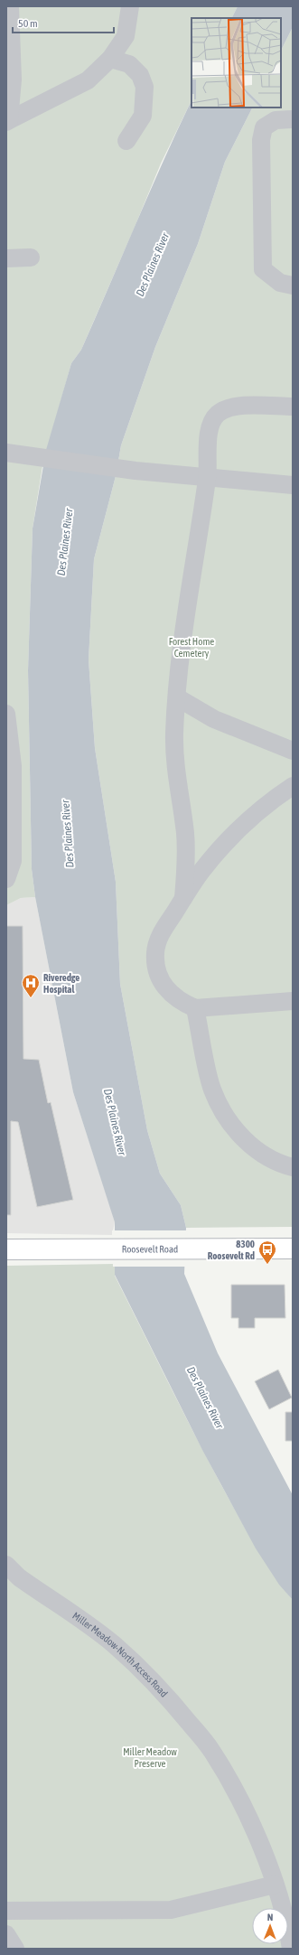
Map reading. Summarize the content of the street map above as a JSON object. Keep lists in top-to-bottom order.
{
  "streets": {
    "main road": ["Roosevelt Road"],
    "lane": ["Miller Meadow-North Access Road"]
  },
  "water": ["Des Plaines River"],
  "parks": ["Forest Home Cemetery", "Miller Meadow Preserve"],
  "places": {
    "hospital": ["Riveredge Hospital"],
    "bus stop": ["8300 Roosevelt Rd"]
  },
  "scale_bar": "50 m",
  "north": "top"
}
